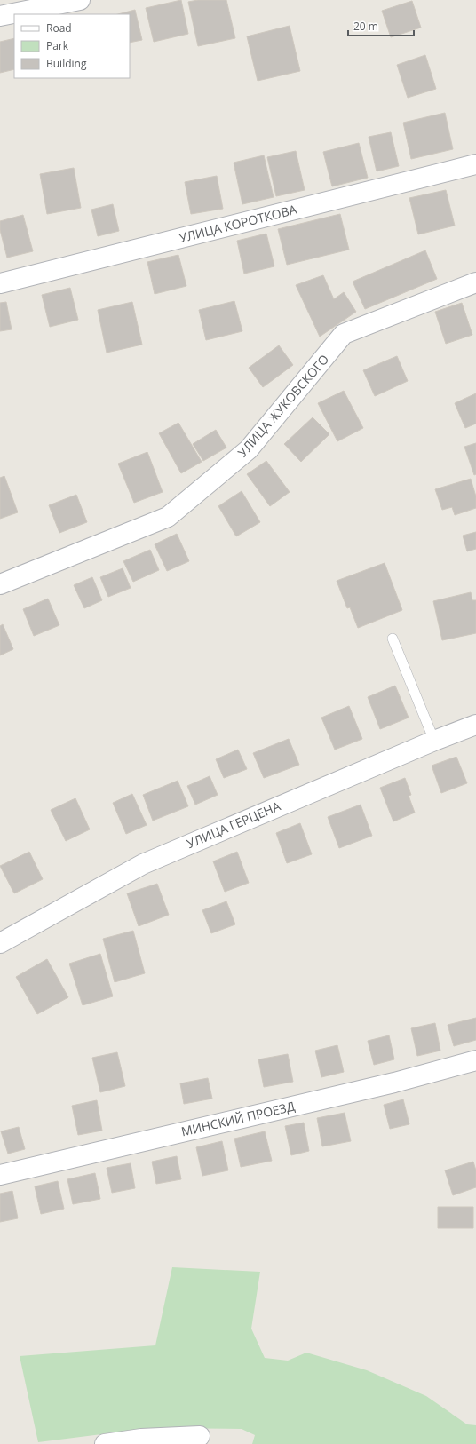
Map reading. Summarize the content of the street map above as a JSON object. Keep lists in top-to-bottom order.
{
  "streets": {
    "street": [
      "УЛИЦА КОРОТКОВА",
      "УЛИЦА ЖУКОВСКОГО",
      "УЛИЦА ГЕРЦЕНА",
      "МИНСКИЙ ПРОЕЗД"
    ]
  },
  "legend": ["Road", "Park", "Building"],
  "scale_bar": "20 m"
}
